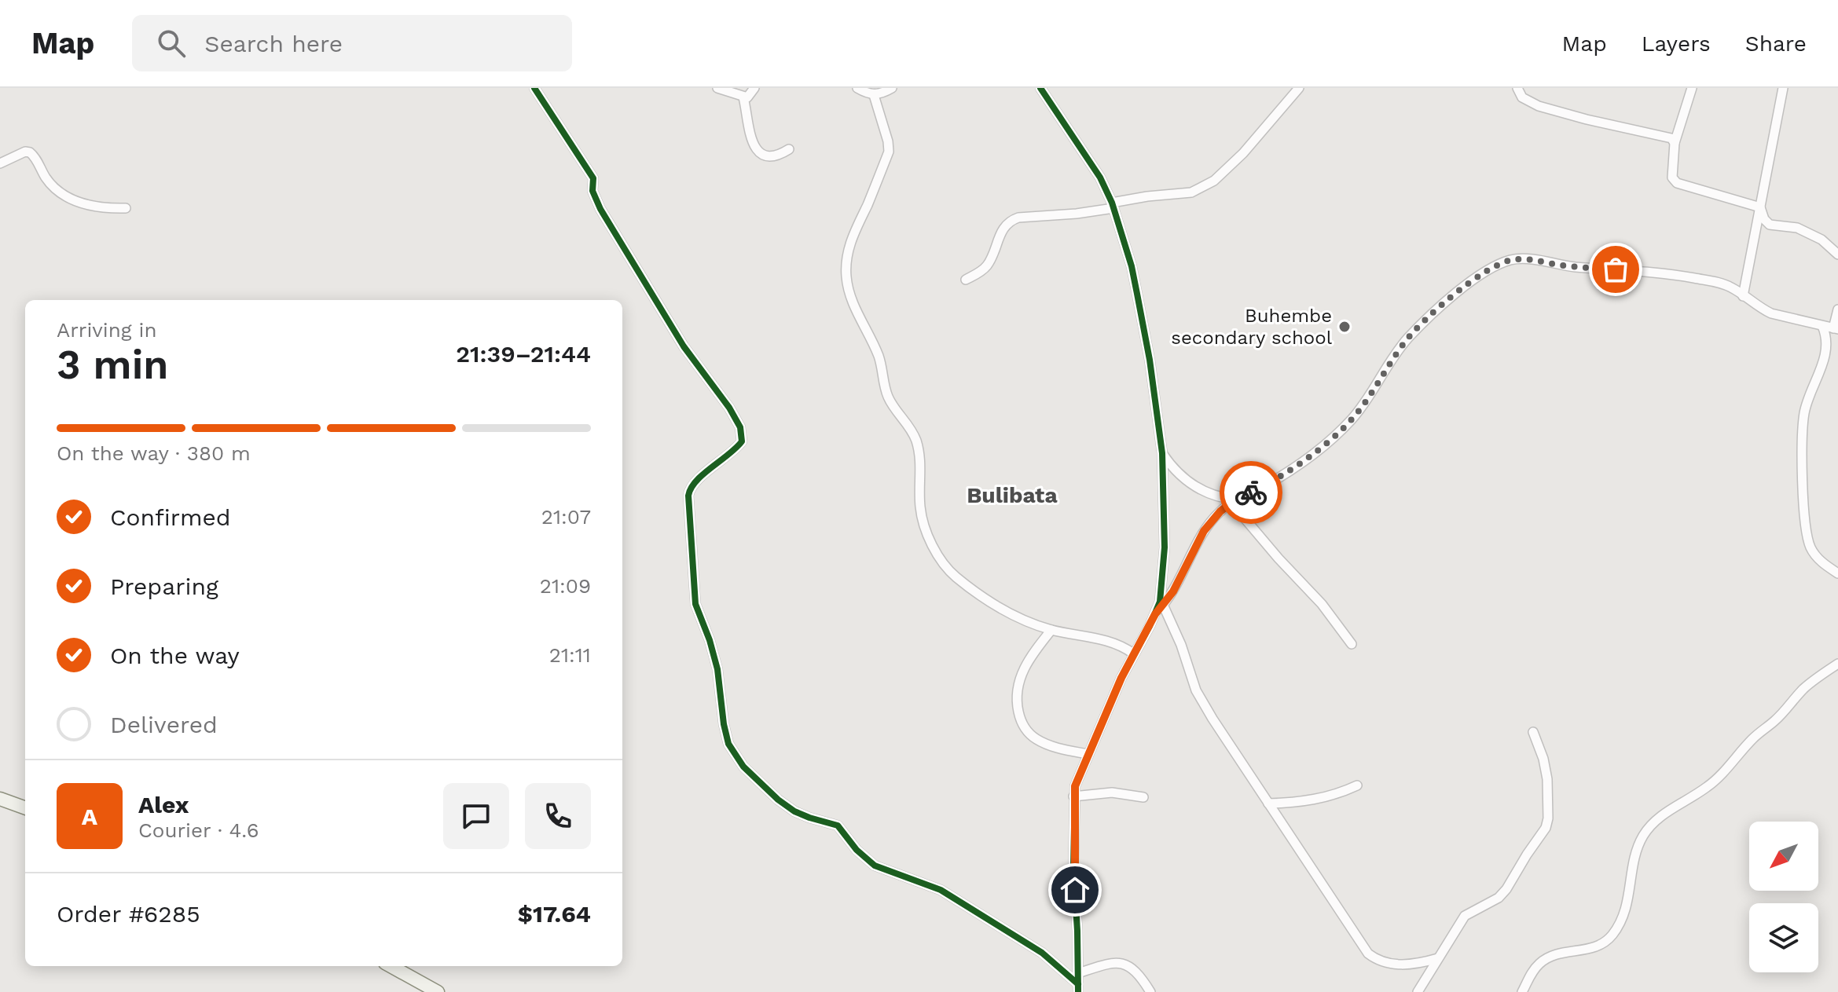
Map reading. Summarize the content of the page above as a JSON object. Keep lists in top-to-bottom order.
{
  "districts": ["Bulibata"],
  "places": ["Buhembe secondary school"],
  "north": "bottom left",
  "page": {
    "header": "Map",
    "search": "Search here",
    "nav": ["Map", "Layers", "Share"],
    "heading": ["3 min", "Arriving in", "21:39–21:44"],
    "panel": [
      "Alex",
      "Courier · 4.6",
      "Order #6285",
      "$17.64"
    ],
    "bar": "On the way · 380 m",
    "list": [
      ["Confirmed", "21:07"],
      ["Preparing", "21:09"],
      ["On the way", "21:11"],
      "Delivered"
    ],
    "round": "A"
  }
}
